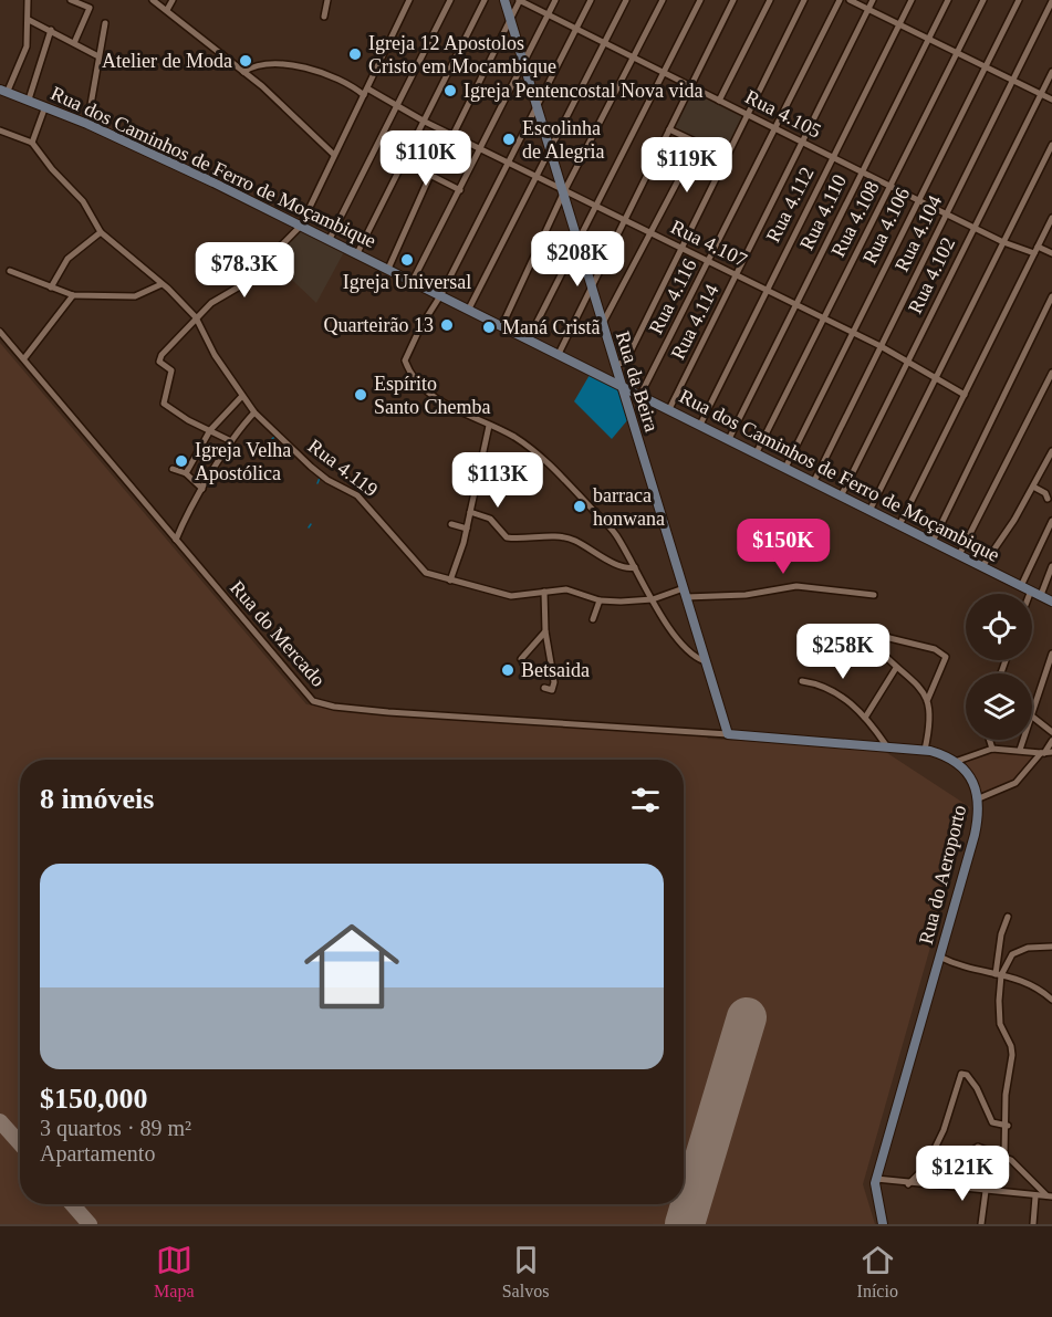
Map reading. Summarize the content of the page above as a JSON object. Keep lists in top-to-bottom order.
{
  "streets": {
    "main road": ["Rua dos Caminhos de Ferro de Moçambique", "Rua da Beira", "Rua do Aeroporto"],
    "street": [
      "Rua 4.105",
      "Rua 4.112",
      "Rua 4.110",
      "Rua 4.108",
      "Rua 4.106",
      "Rua 4.104",
      "Rua 4.107",
      "Rua 4.102",
      "Rua 4.116",
      "Rua 4.114",
      "Rua 4.119",
      "Rua do Mercado"
    ]
  },
  "crossings": [
    ["Rua 4.105", "Rua 4.112"],
    ["Rua 4.105", "Rua 4.110"],
    ["Rua 4.105", "Rua 4.108"],
    ["Rua 4.105", "Rua 4.106"],
    ["Rua 4.105", "Rua 4.104"],
    ["Rua 4.105", "Rua 4.102"],
    ["Rua 4.105", "Rua 4.116"],
    ["Rua 4.105", "Rua 4.114"],
    ["Rua dos Caminhos de Ferro de Moçambique", "Rua 4.112"],
    ["Rua dos Caminhos de Ferro de Moçambique", "Rua 4.110"],
    ["Rua dos Caminhos de Ferro de Moçambique", "Rua 4.108"],
    ["Rua dos Caminhos de Ferro de Moçambique", "Rua 4.106"],
    ["Rua dos Caminhos de Ferro de Moçambique", "Rua 4.104"],
    ["Rua dos Caminhos de Ferro de Moçambique", "Rua 4.102"],
    ["Rua dos Caminhos de Ferro de Moçambique", "Rua 4.116"],
    ["Rua dos Caminhos de Ferro de Moçambique", "Rua 4.114"],
    ["Rua dos Caminhos de Ferro de Moçambique", "Rua da Beira"],
    ["Rua 4.112", "Rua 4.107"],
    ["Rua 4.110", "Rua 4.107"],
    ["Rua 4.108", "Rua 4.107"],
    ["Rua 4.106", "Rua 4.107"],
    ["Rua 4.104", "Rua 4.107"],
    ["Rua 4.107", "Rua 4.102"],
    ["Rua 4.107", "Rua 4.116"],
    ["Rua 4.107", "Rua 4.114"],
    ["Rua 4.107", "Rua da Beira"],
    ["Rua da Beira", "Rua 4.119"],
    ["Rua da Beira", "Rua do Mercado"],
    ["Rua da Beira", "Rua do Aeroporto"],
    ["Rua do Mercado", "Rua do Aeroporto"]
  ],
  "places": [
    "Igreja 12 Apostolos Cristo em Mocambique",
    "Atelier de Moda",
    "Igreja Pentencostal Nova vida",
    "Escolinha de Alegria",
    "Igreja Universal",
    "Quarteirão 13",
    "Maná Cristã",
    "Espírito Santo Chemba",
    "Igreja Velha Apostólica",
    "barraca honwana",
    "Betsaida"
  ],
  "page": {
    "price": [
      "$110K",
      "$119K",
      "$208K",
      "$78.3K",
      "$113K",
      "$150K",
      "$258K",
      "$121K"
    ],
    "heading": "8 imóveis",
    "list": [
      {
        "name": "$150,000",
        "note": "3 quartos · 89 m² · Apartamento"
      }
    ],
    "tabs": ["Mapa", "Salvos", "Início"]
  }
}
